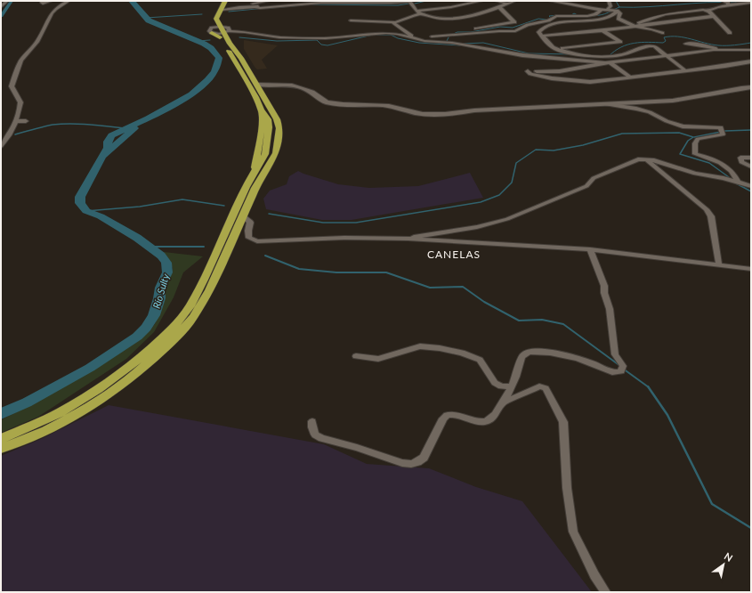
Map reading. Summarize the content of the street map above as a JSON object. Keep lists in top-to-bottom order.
{
  "districts": ["CANELAS"],
  "water": ["Río Sulty"],
  "north": "top right"
}
